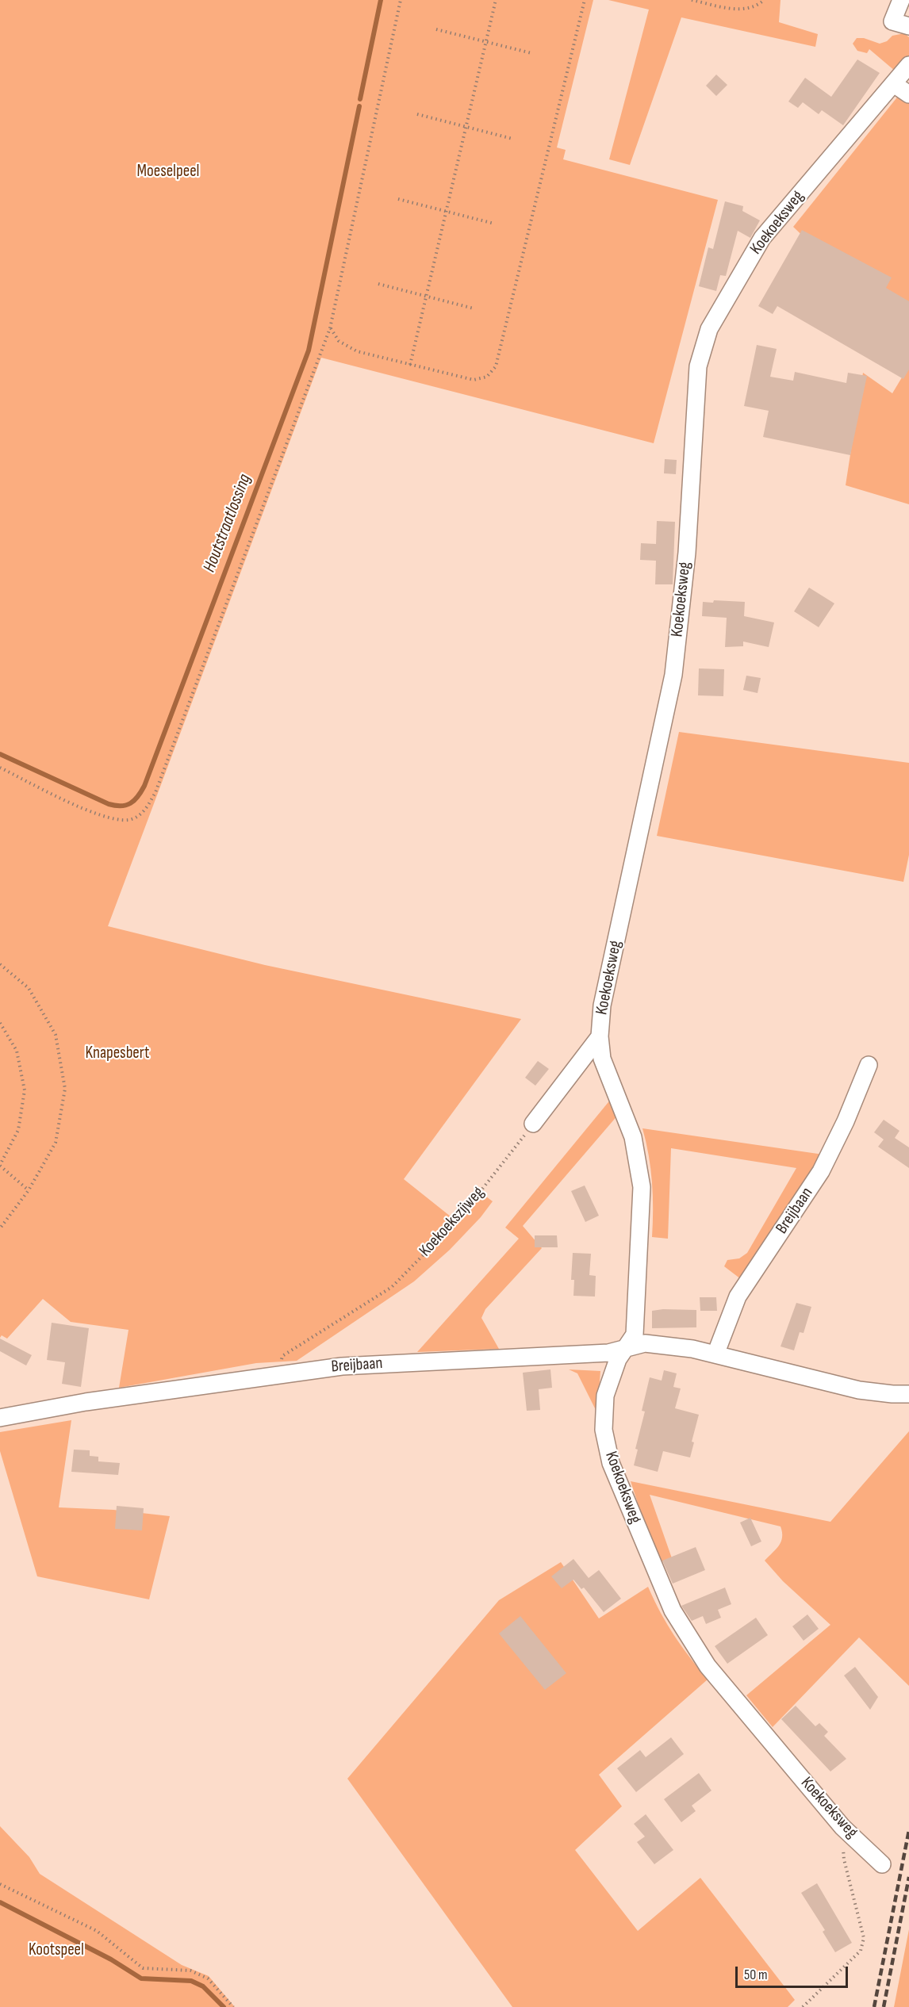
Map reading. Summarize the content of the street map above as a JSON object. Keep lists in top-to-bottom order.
{
  "streets": {
    "street": ["Koekoeksweg", "Breijbaan"],
    "path": ["Koekoekszijweg"]
  },
  "crossings": [
    ["Koekoeksweg", "Breijbaan"],
    ["Breijbaan", "Koekoekszijweg"]
  ],
  "water": ["Houtstraatlossing"],
  "parks": ["Moeselpeel", "Knapesbert", "Kootspeel"],
  "scale_bar": "50 m"
}
